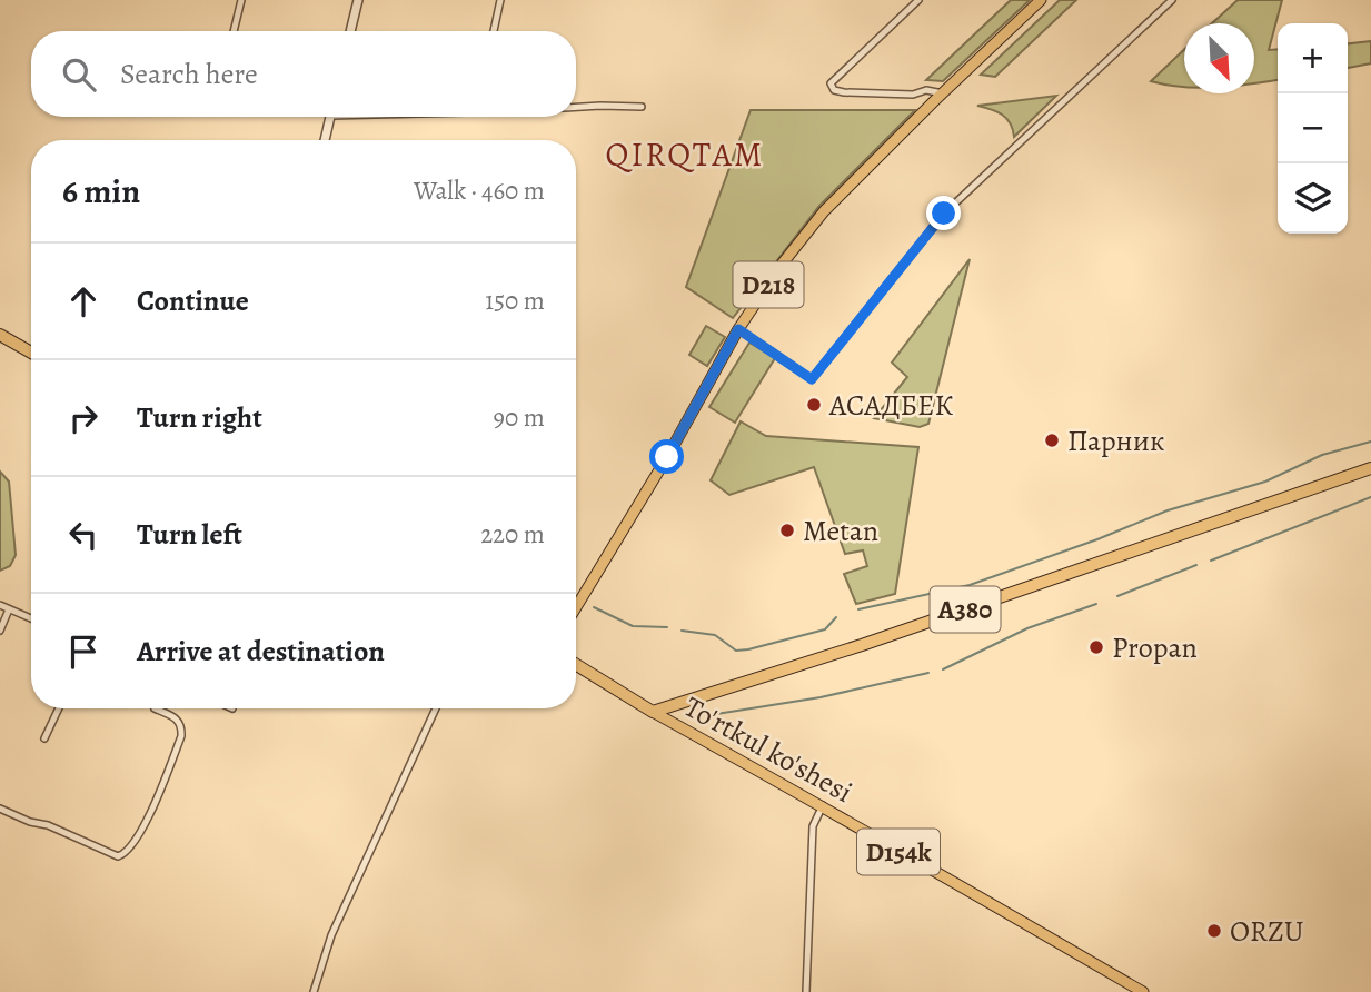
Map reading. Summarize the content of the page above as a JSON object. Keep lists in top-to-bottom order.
{
  "streets": {
    "highway": ["A380"],
    "main road": ["D218", "To'rtkul ko'shesi", "D154k"]
  },
  "crossings": [
    ["A380", "To'rtkul ko'shesi"]
  ],
  "districts": ["QIRQTAM"],
  "places": [
    "АСАДБЕК",
    "Парник",
    "Metan",
    "Propan",
    "ORZU"
  ],
  "north": "bottom right",
  "page": {
    "map_buttons": ["+", "−"],
    "search": "Search here",
    "heading": ["6 min", "Walk · 460 m"],
    "list": [
      ["Continue", "150 m"],
      ["Turn right", "90 m"],
      ["Turn left", "220 m"],
      "Arrive at destination"
    ]
  }
}
